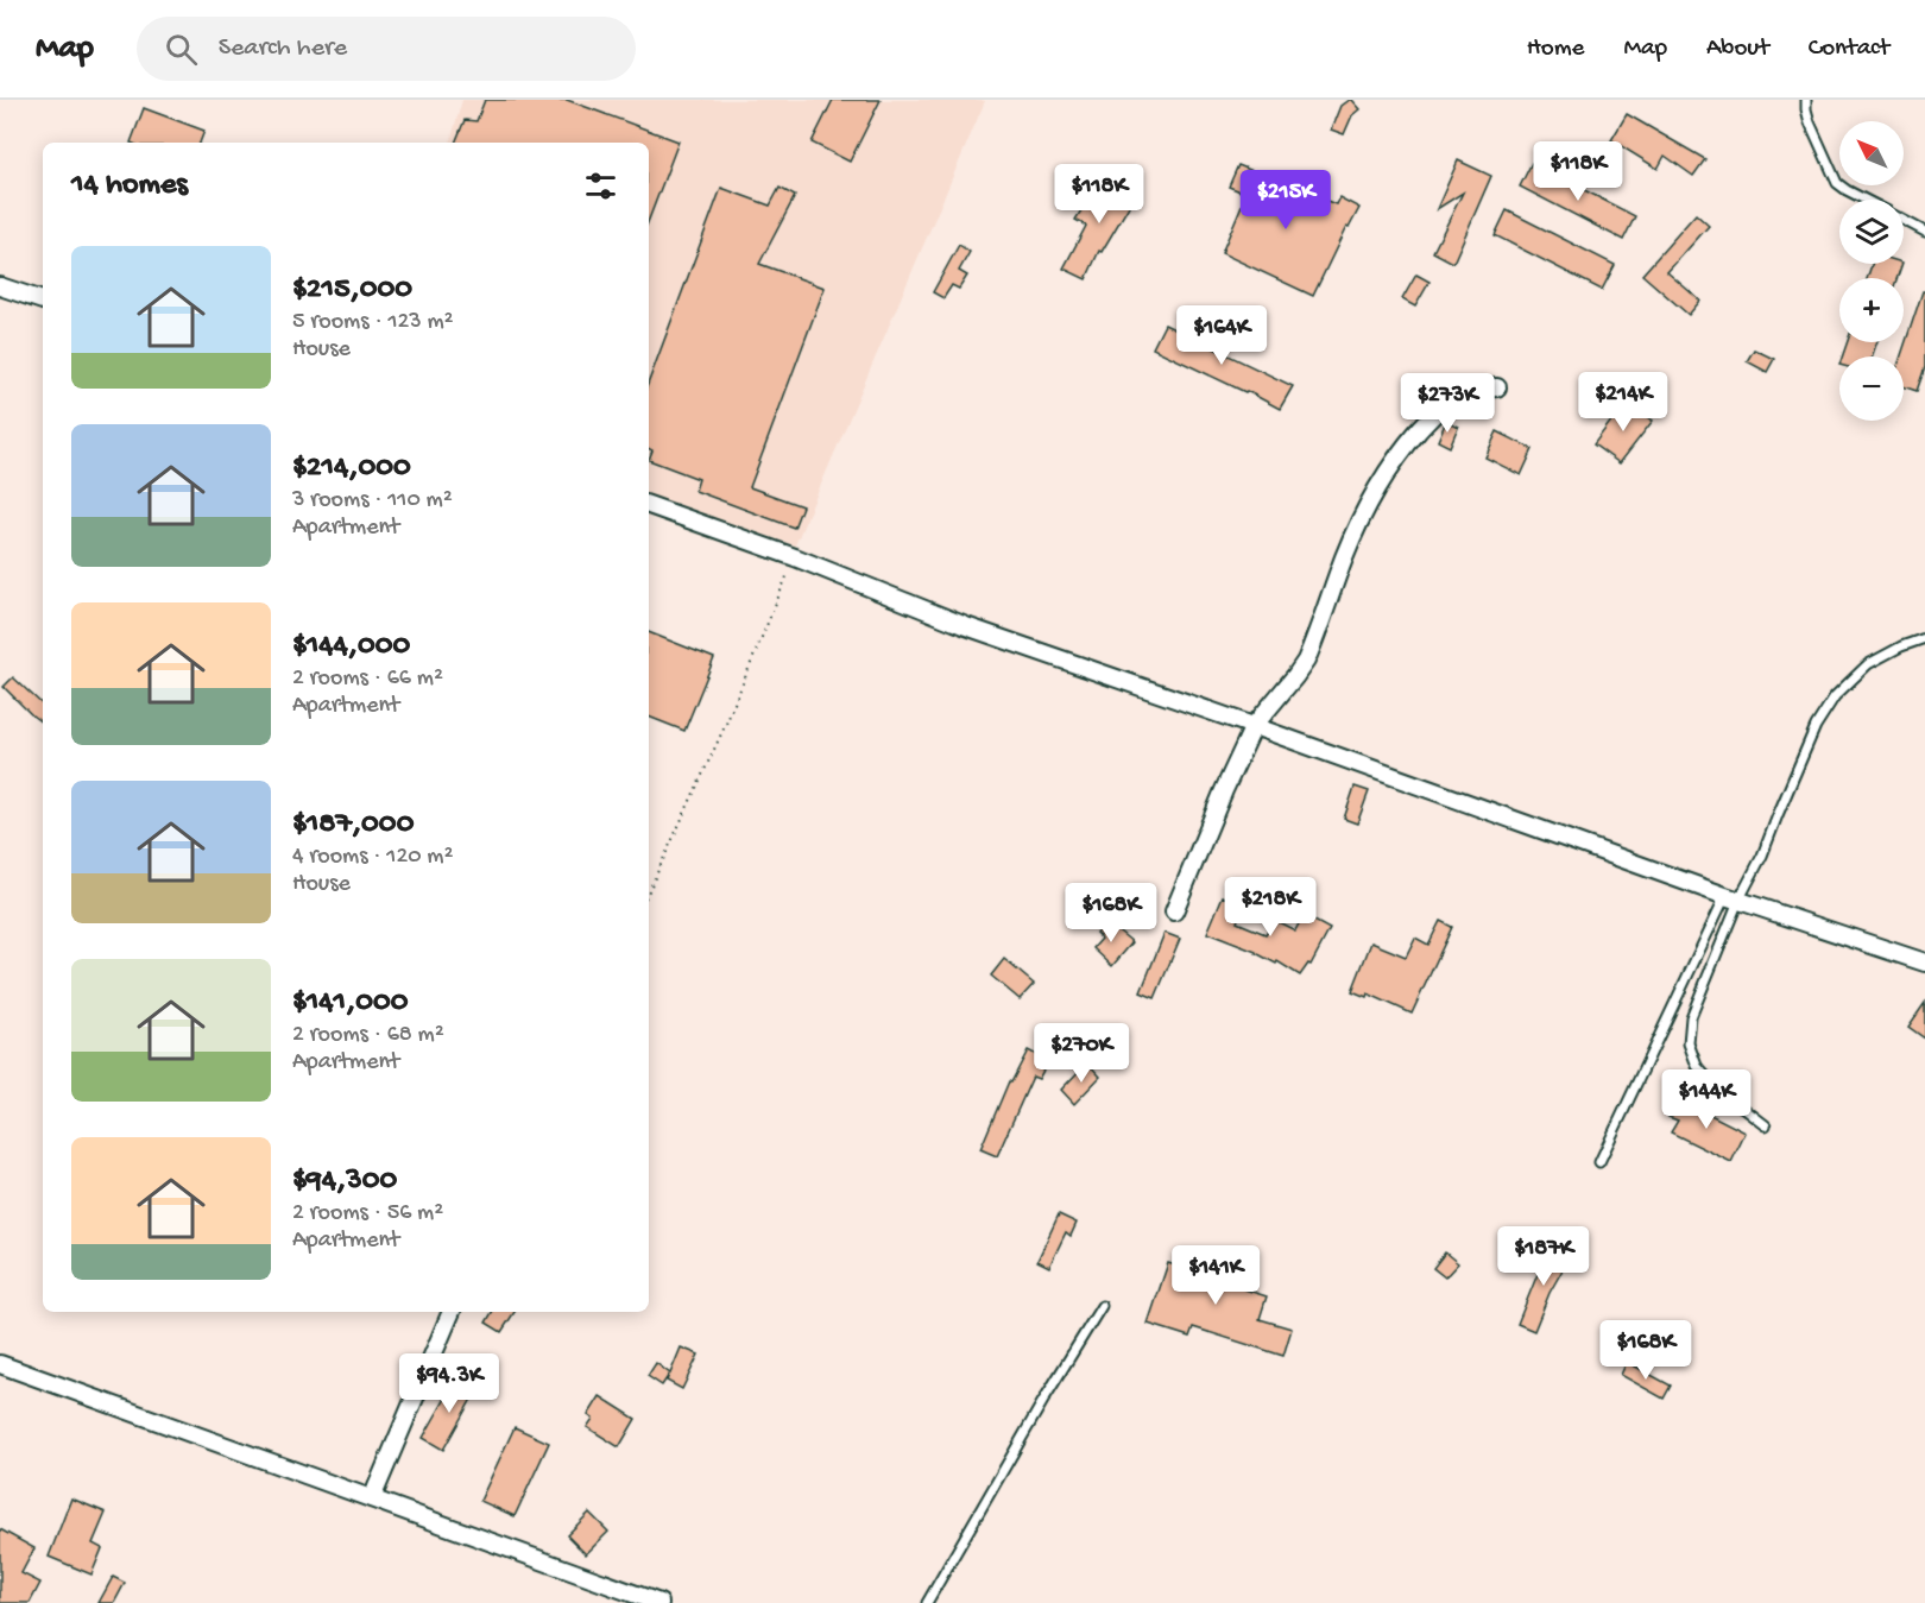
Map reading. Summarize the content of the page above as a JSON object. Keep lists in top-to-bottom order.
{
  "north": "top left",
  "page": {
    "header": "Map",
    "search": "Search here",
    "nav": [
      "Home",
      "Map",
      "About",
      "Contact"
    ],
    "map_buttons": ["+", "−"],
    "price": [
      "$118K",
      "$118K",
      "$215K",
      "$164K",
      "$214K",
      "$273K",
      "$218K",
      "$168K",
      "$270K",
      "$144K",
      "$187K",
      "$141K",
      "$168K",
      "$94.3K"
    ],
    "heading": "14 homes",
    "list": [
      {
        "name": "$215,000",
        "note": "5 rooms · 123 m² · House"
      },
      {
        "name": "$214,000",
        "note": "3 rooms · 110 m² · Apartment"
      },
      {
        "name": "$144,000",
        "note": "2 rooms · 66 m² · Apartment"
      },
      {
        "name": "$187,000",
        "note": "4 rooms · 120 m² · House"
      },
      {
        "name": "$141,000",
        "note": "2 rooms · 68 m² · Apartment"
      },
      {
        "name": "$94,300",
        "note": "2 rooms · 56 m² · Apartment"
      }
    ]
  }
}
